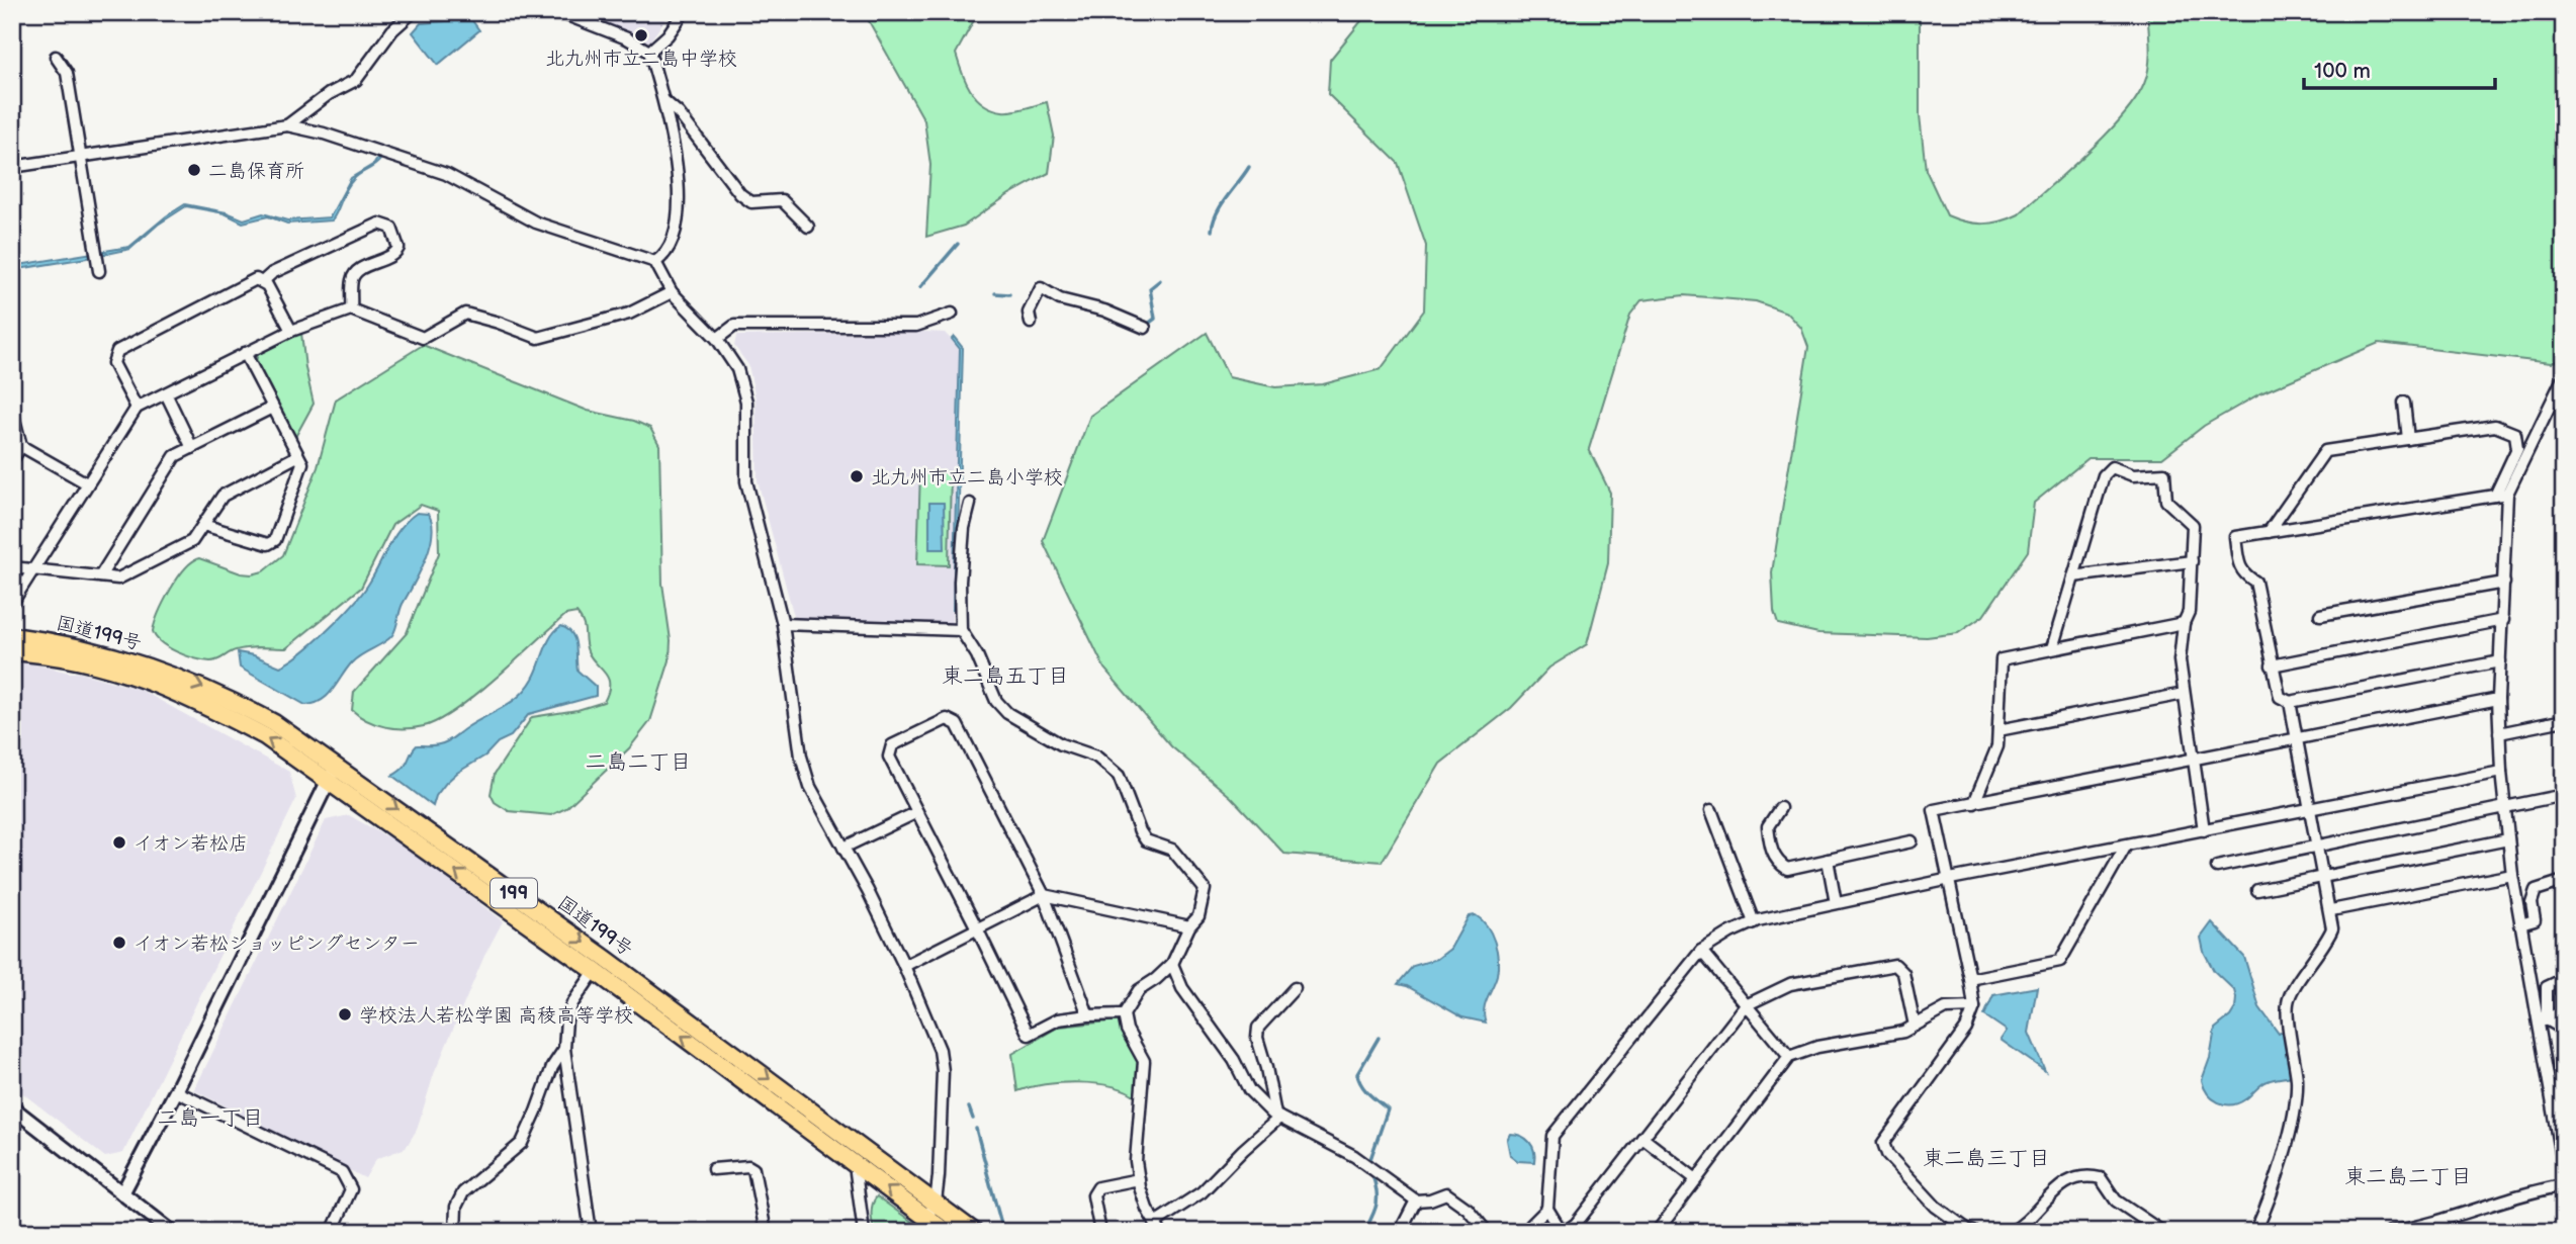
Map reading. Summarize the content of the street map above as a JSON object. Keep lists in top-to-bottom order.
{
  "streets": {
    "highway": ["国道199号", "199"]
  },
  "districts": [
    "東二島五丁目",
    "二島二丁目",
    "二島一丁目",
    "東二島三丁目",
    "東二島二丁目"
  ],
  "places": [
    "北九州市立二島中学校",
    "二島保育所",
    "北九州市立二島小学校",
    "イオン若松店",
    "イオン若松ショッピングセンター",
    "学校法人若松学園 高稜高等学校"
  ],
  "scale_bar": "100 m"
}
